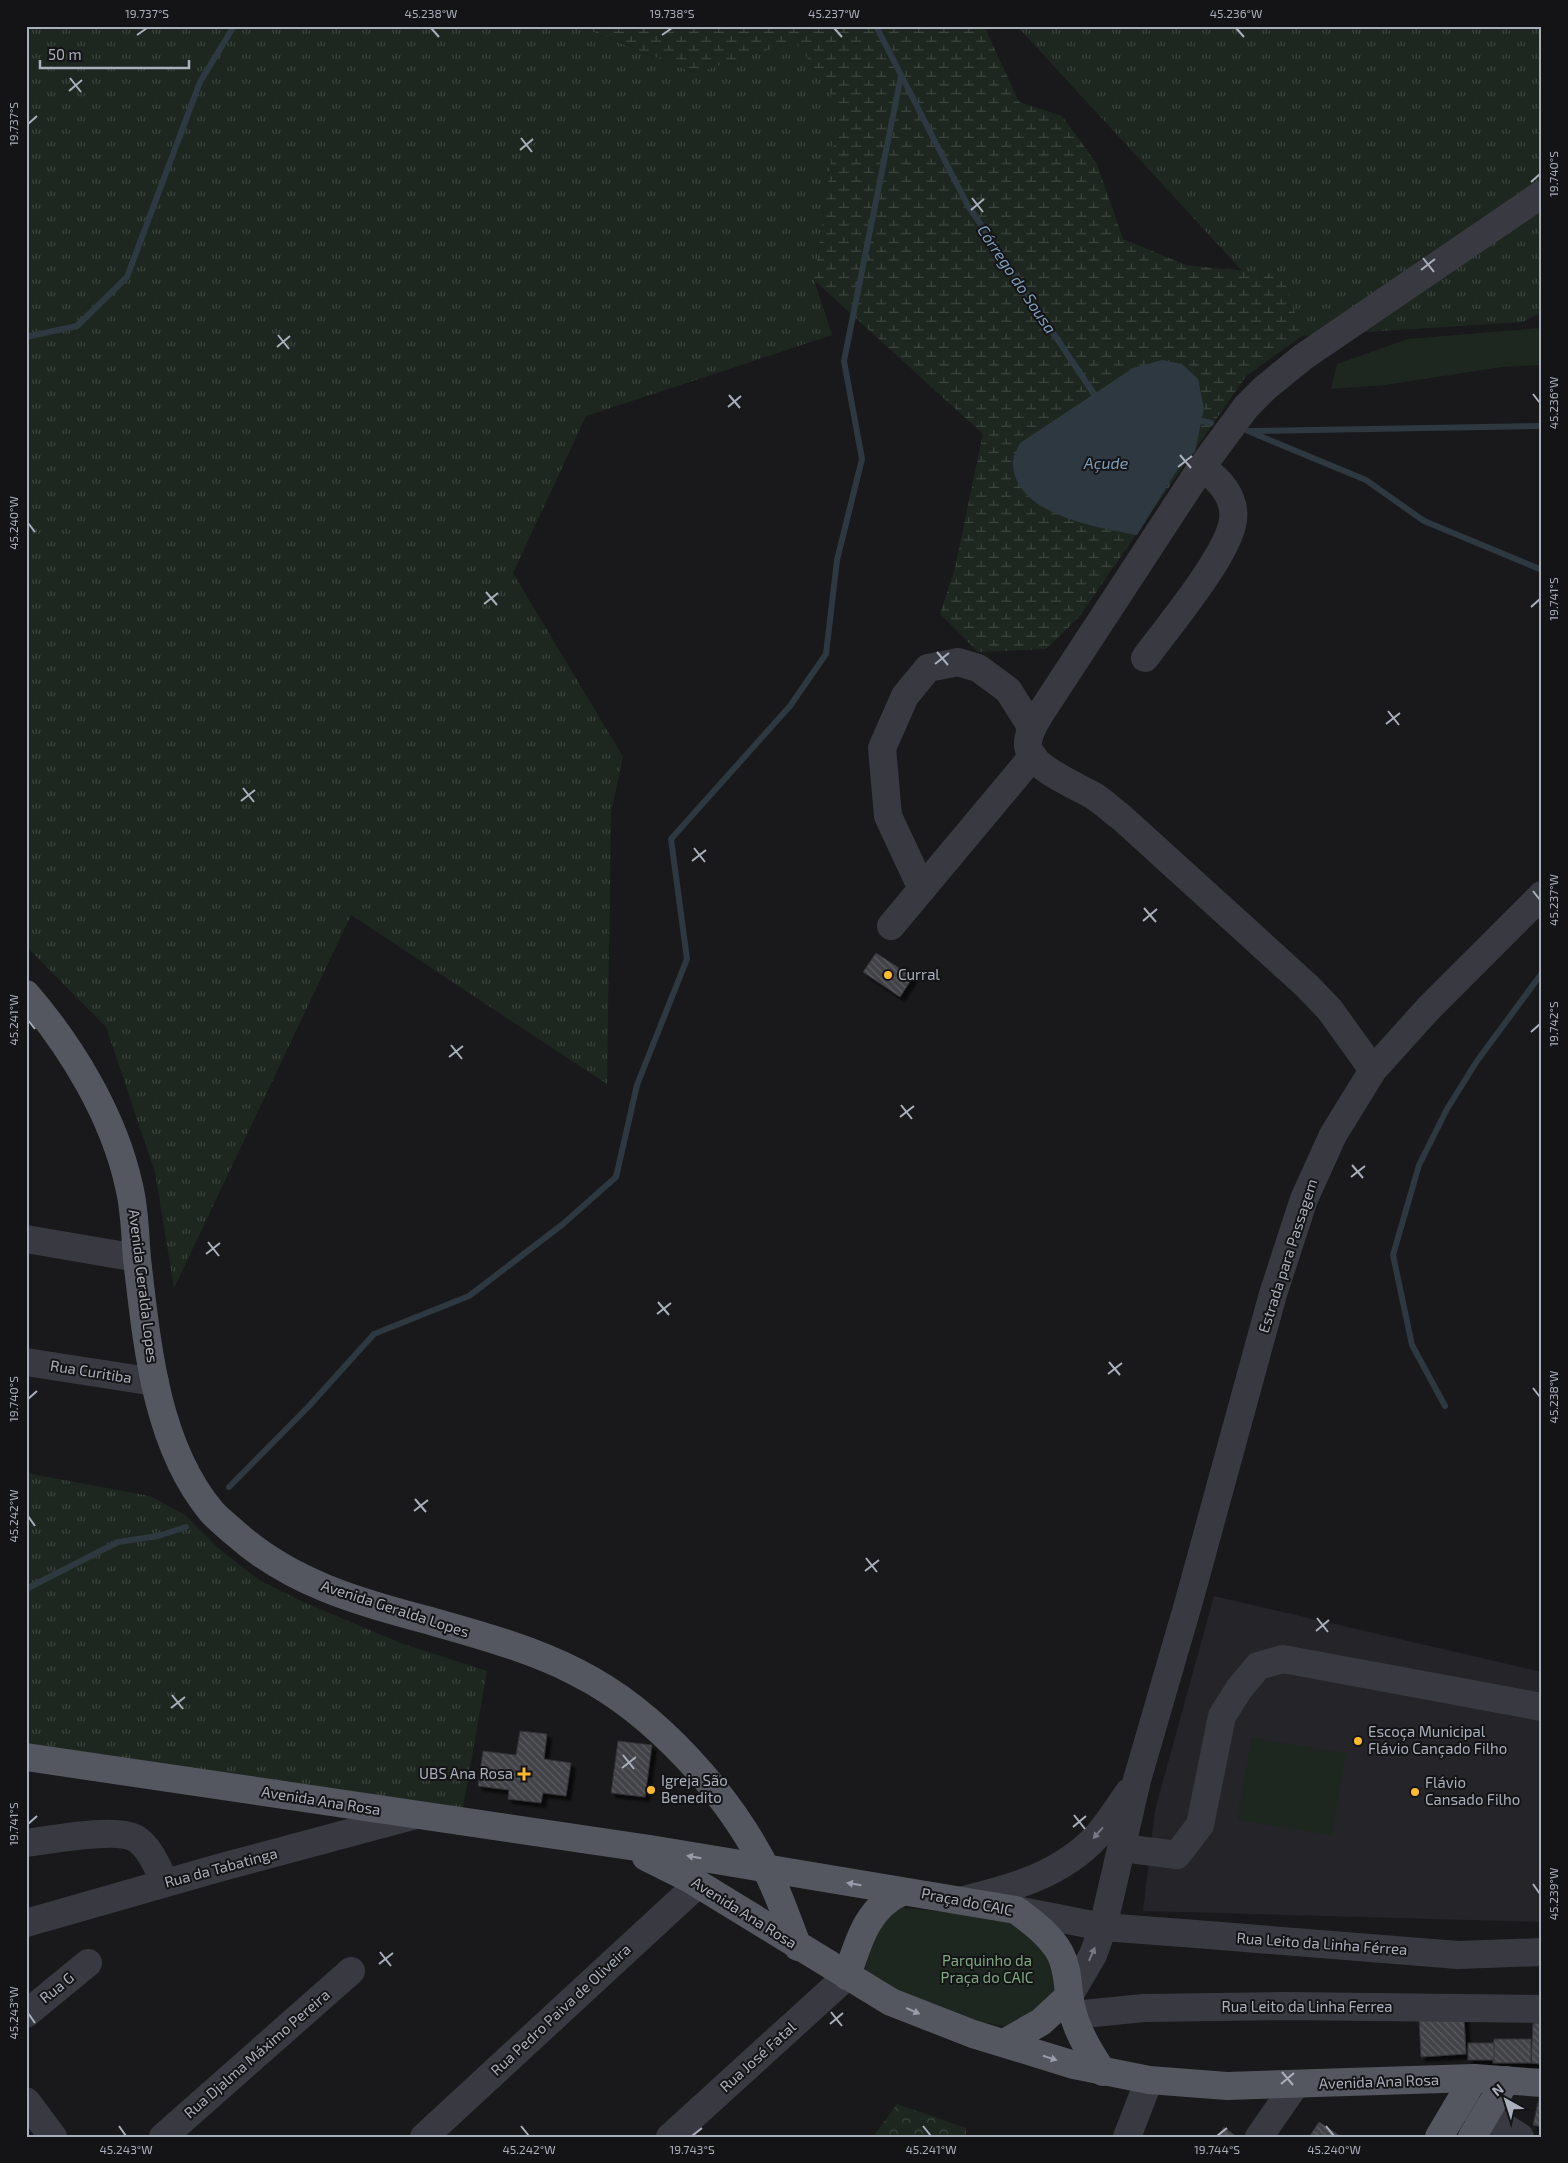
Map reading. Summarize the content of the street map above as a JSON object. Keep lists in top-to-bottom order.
{
  "streets": {
    "main road": ["Avenida Geralda Lopes", "Avenida Ana Rosa", "Praça do CAIC"],
    "street": [
      "Estrada para Passagem",
      "Rua Curitiba",
      "Rua da Tabatinga",
      "Rua Leito da Linha Férrea",
      "Rua G",
      "Rua Leito da Linha Ferrea",
      "Rua Pedro Paiva de Oliveira",
      "Rua Djalma Máximo Pereira",
      "Rua José Fatal"
    ]
  },
  "crossings": [
    ["Estrada para Passagem", "Praça do CAIC"],
    ["Estrada para Passagem", "Rua Leito da Linha Férrea"],
    ["Estrada para Passagem", "Rua Leito da Linha Ferrea"],
    ["Avenida Geralda Lopes", "Rua Curitiba"],
    ["Avenida Geralda Lopes", "Avenida Ana Rosa"],
    ["Avenida Ana Rosa", "Rua da Tabatinga"],
    ["Avenida Ana Rosa", "Praça do CAIC"],
    ["Avenida Ana Rosa", "Rua Pedro Paiva de Oliveira"],
    ["Avenida Ana Rosa", "Rua José Fatal"],
    ["Praça do CAIC", "Rua Leito da Linha Férrea"],
    ["Praça do CAIC", "Rua Leito da Linha Ferrea"]
  ],
  "water": ["Córrego do Sousa", "Açude"],
  "parks": ["Parquinho da Praça do CAIC"],
  "places": {
    "other": [
      "Curral",
      "Escoça Municipal Flávio Cançado Filho",
      "Igreja São Benedito",
      "Flávio Cansado Filho"
    ],
    "health": ["UBS Ana Rosa"]
  },
  "scale_bar": "50 m",
  "north": "top left",
  "coordinates": [
    "19.737°S",
    "45.238°W",
    "19.738°S",
    "45.237°W",
    "45.236°W",
    "19.740°S",
    "45.240°W",
    "19.741°S",
    "45.241°W",
    "19.742°S",
    "45.242°W",
    "45.239°W",
    "45.243°W",
    "19.743°S",
    "19.744°S"
  ]
}
